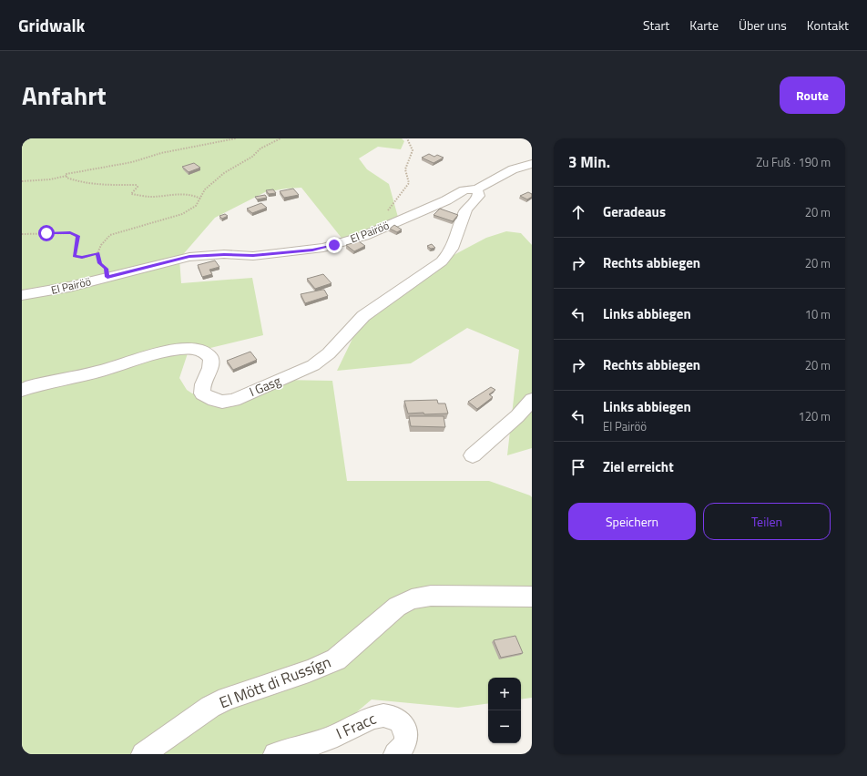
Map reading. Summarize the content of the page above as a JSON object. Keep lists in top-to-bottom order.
{
  "streets": {
    "street": [
      "El Pairöö",
      "I Gasg",
      "El Mött di Russígn",
      "I Fracc"
    ]
  },
  "crossings": [
    ["El Pairöö", "I Gasg"]
  ],
  "page": {
    "header": "Gridwalk",
    "nav": [
      "Start",
      "Karte",
      "Über uns",
      "Kontakt"
    ],
    "title": "Anfahrt",
    "buttons": [
      "Route",
      ["Speichern", "Teilen"]
    ],
    "heading": ["3 Min.", "Zu Fuß · 190 m"],
    "list": [
      ["Geradeaus", "20 m"],
      ["Rechts abbiegen", "20 m"],
      ["Links abbiegen", "10 m"],
      ["Rechts abbiegen", "20 m"],
      ["Links abbiegen", "El Pairöö", "120 m"],
      "Ziel erreicht"
    ],
    "map_buttons": ["+", "−"]
  }
}
